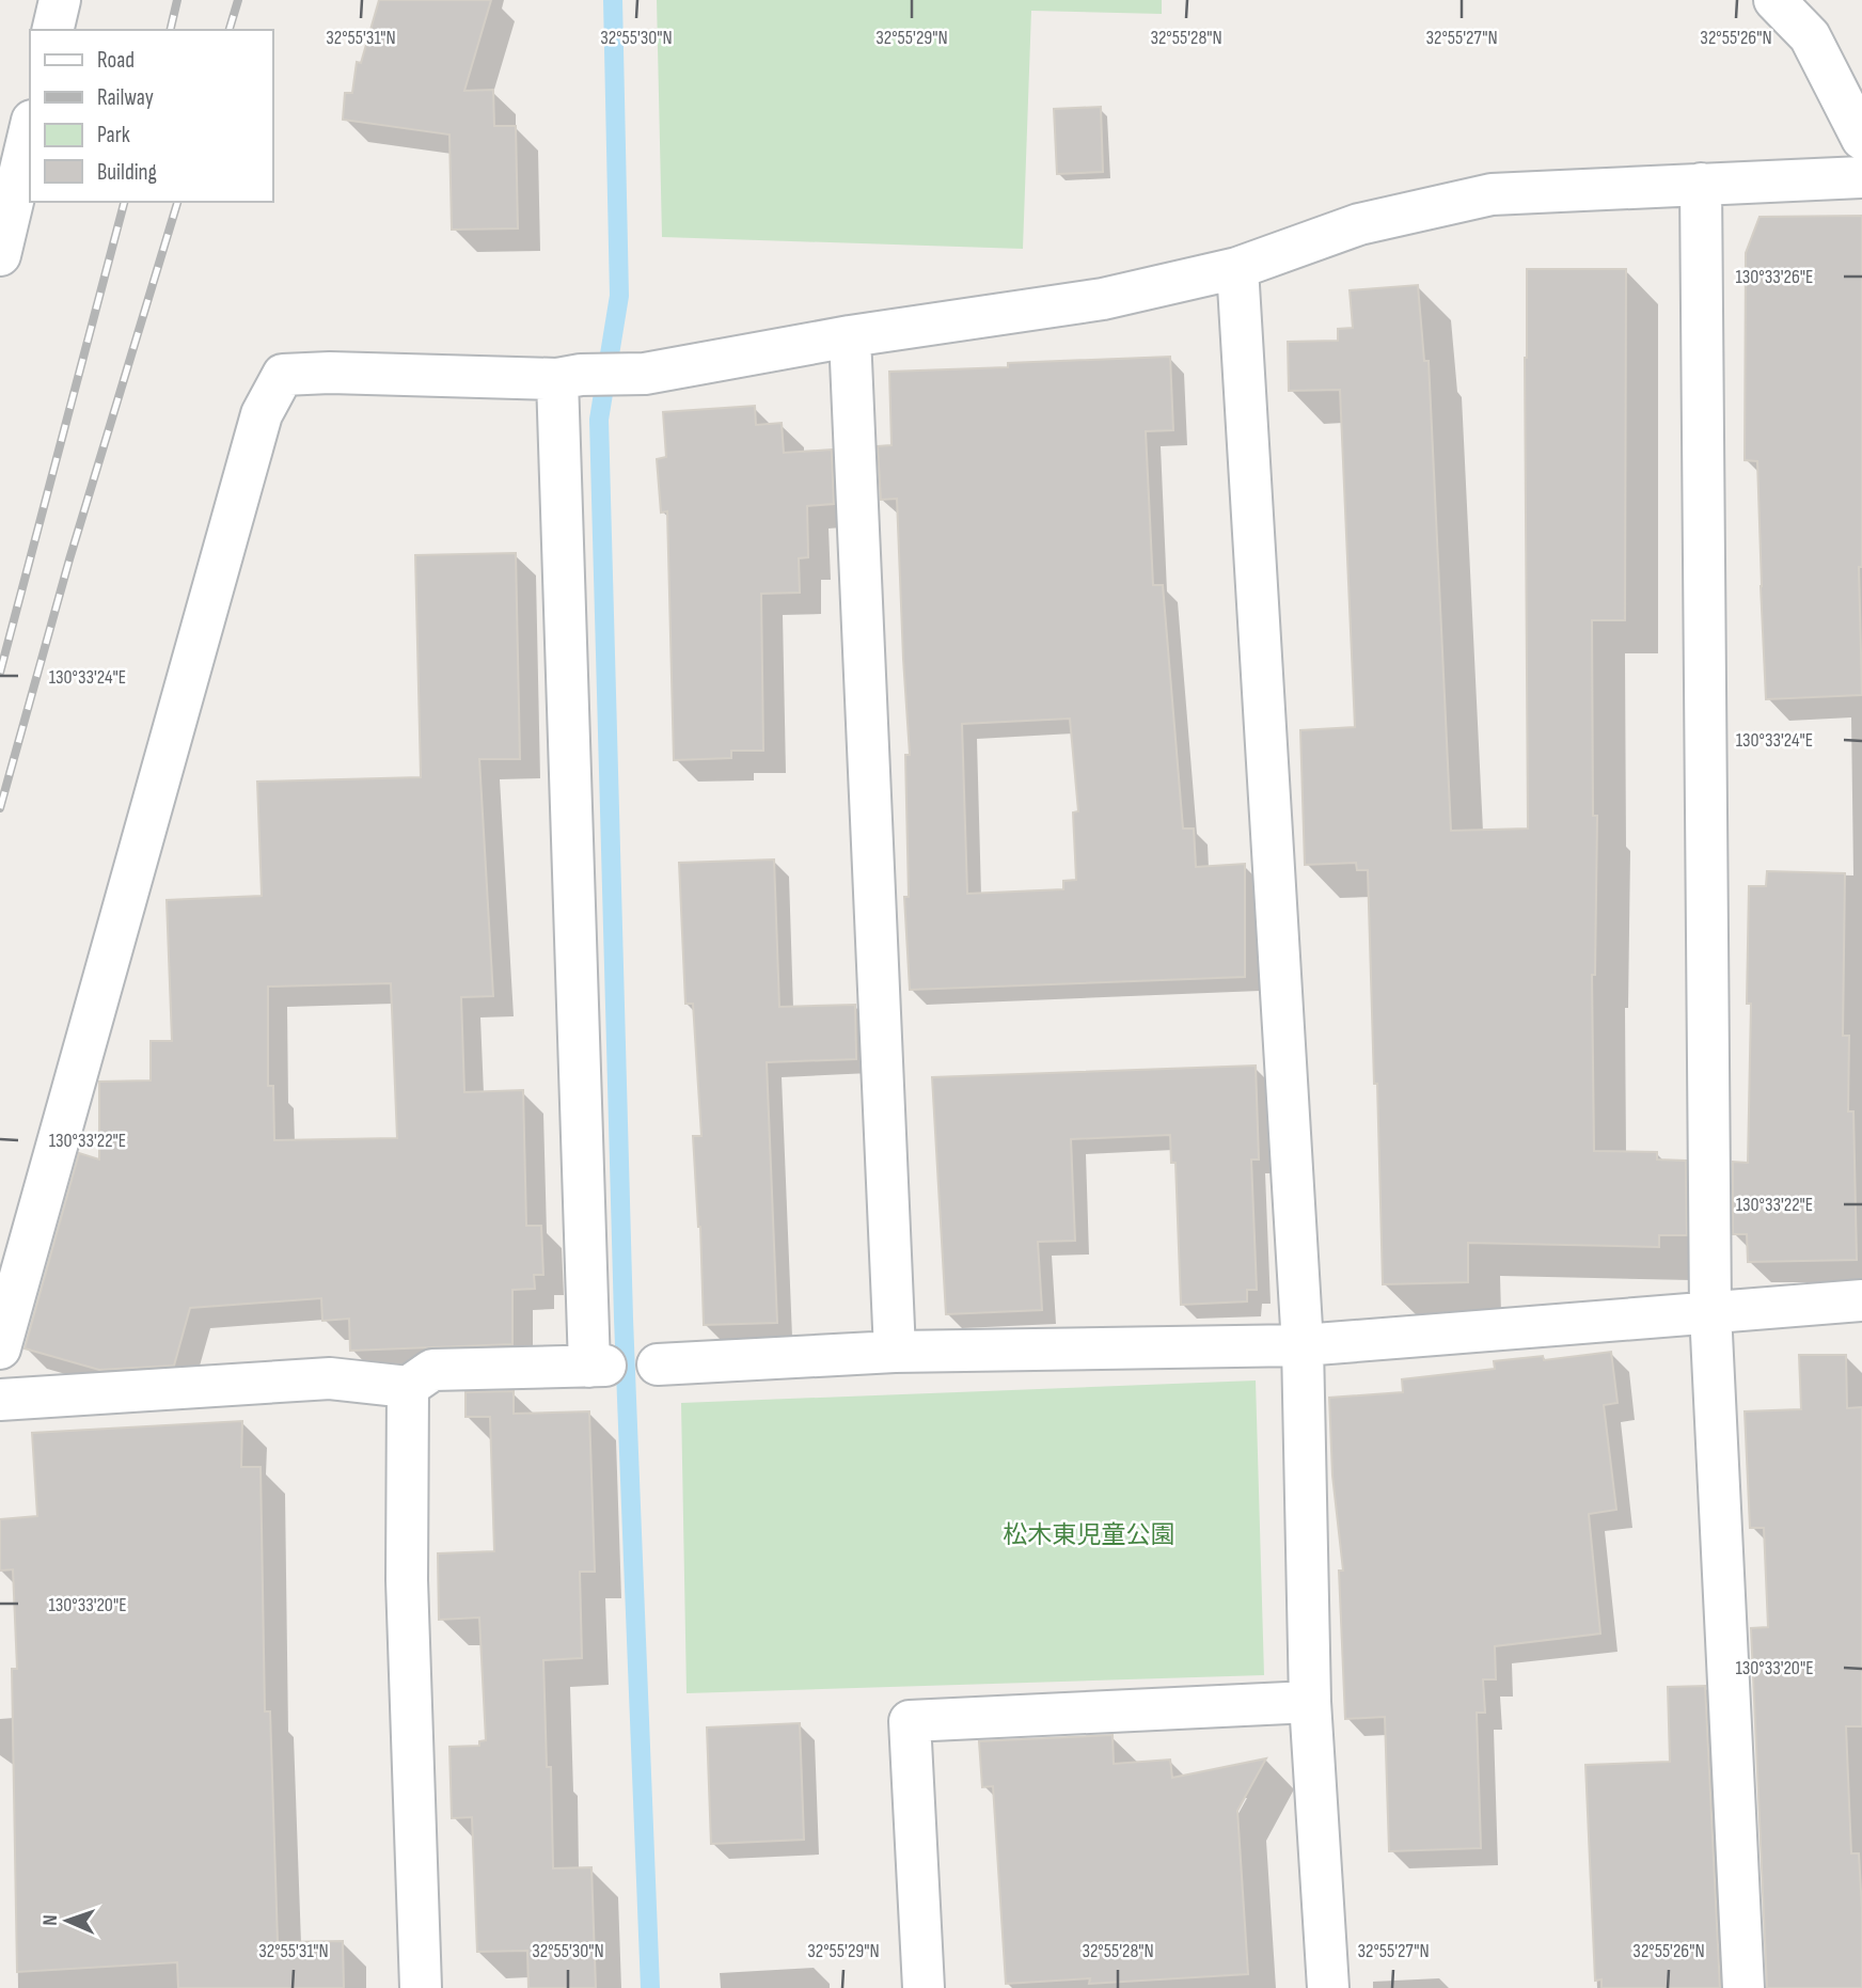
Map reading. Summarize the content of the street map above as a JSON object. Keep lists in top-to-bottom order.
{
  "parks": ["松木東児童公園"],
  "legend": [
    "Road",
    "Railway",
    "Park",
    "Building"
  ],
  "north": "left",
  "coordinates": [
    "32°55'31\"N",
    "32°55'30\"N",
    "32°55'29\"N",
    "32°55'28\"N",
    "32°55'27\"N",
    "32°55'26\"N",
    "130°33'26\"E",
    "130°33'24\"E",
    "130°33'22\"E",
    "130°33'20\"E"
  ]
}
